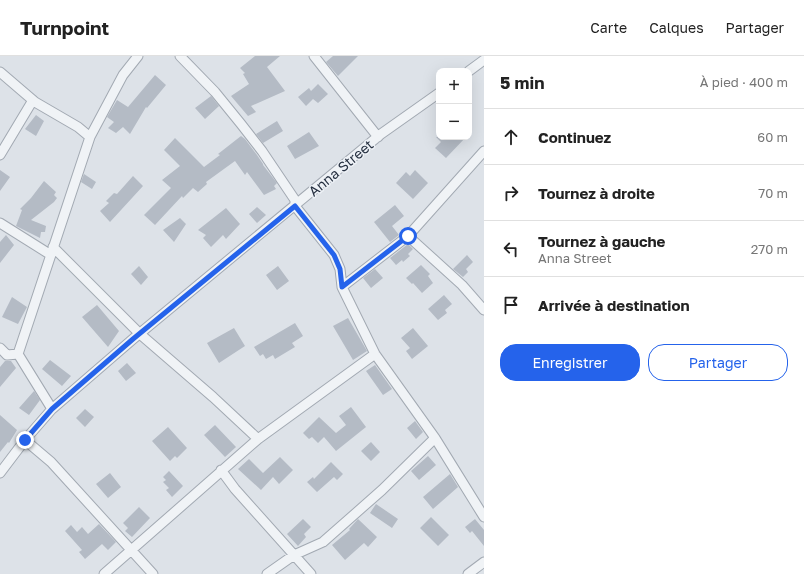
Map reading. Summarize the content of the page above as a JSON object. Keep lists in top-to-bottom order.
{
  "streets": {
    "street": ["Anna Street"]
  },
  "page": {
    "header": "Turnpoint",
    "nav": ["Carte", "Calques", "Partager"],
    "heading": ["5 min", "À pied · 400 m"],
    "map_buttons": ["+", "−"],
    "list": [
      ["Continuez", "60 m"],
      ["Tournez à droite", "70 m"],
      ["Tournez à gauche", "Anna Street", "270 m"],
      "Arrivée à destination"
    ],
    "buttons": ["Enregistrer", "Partager"]
  }
}
